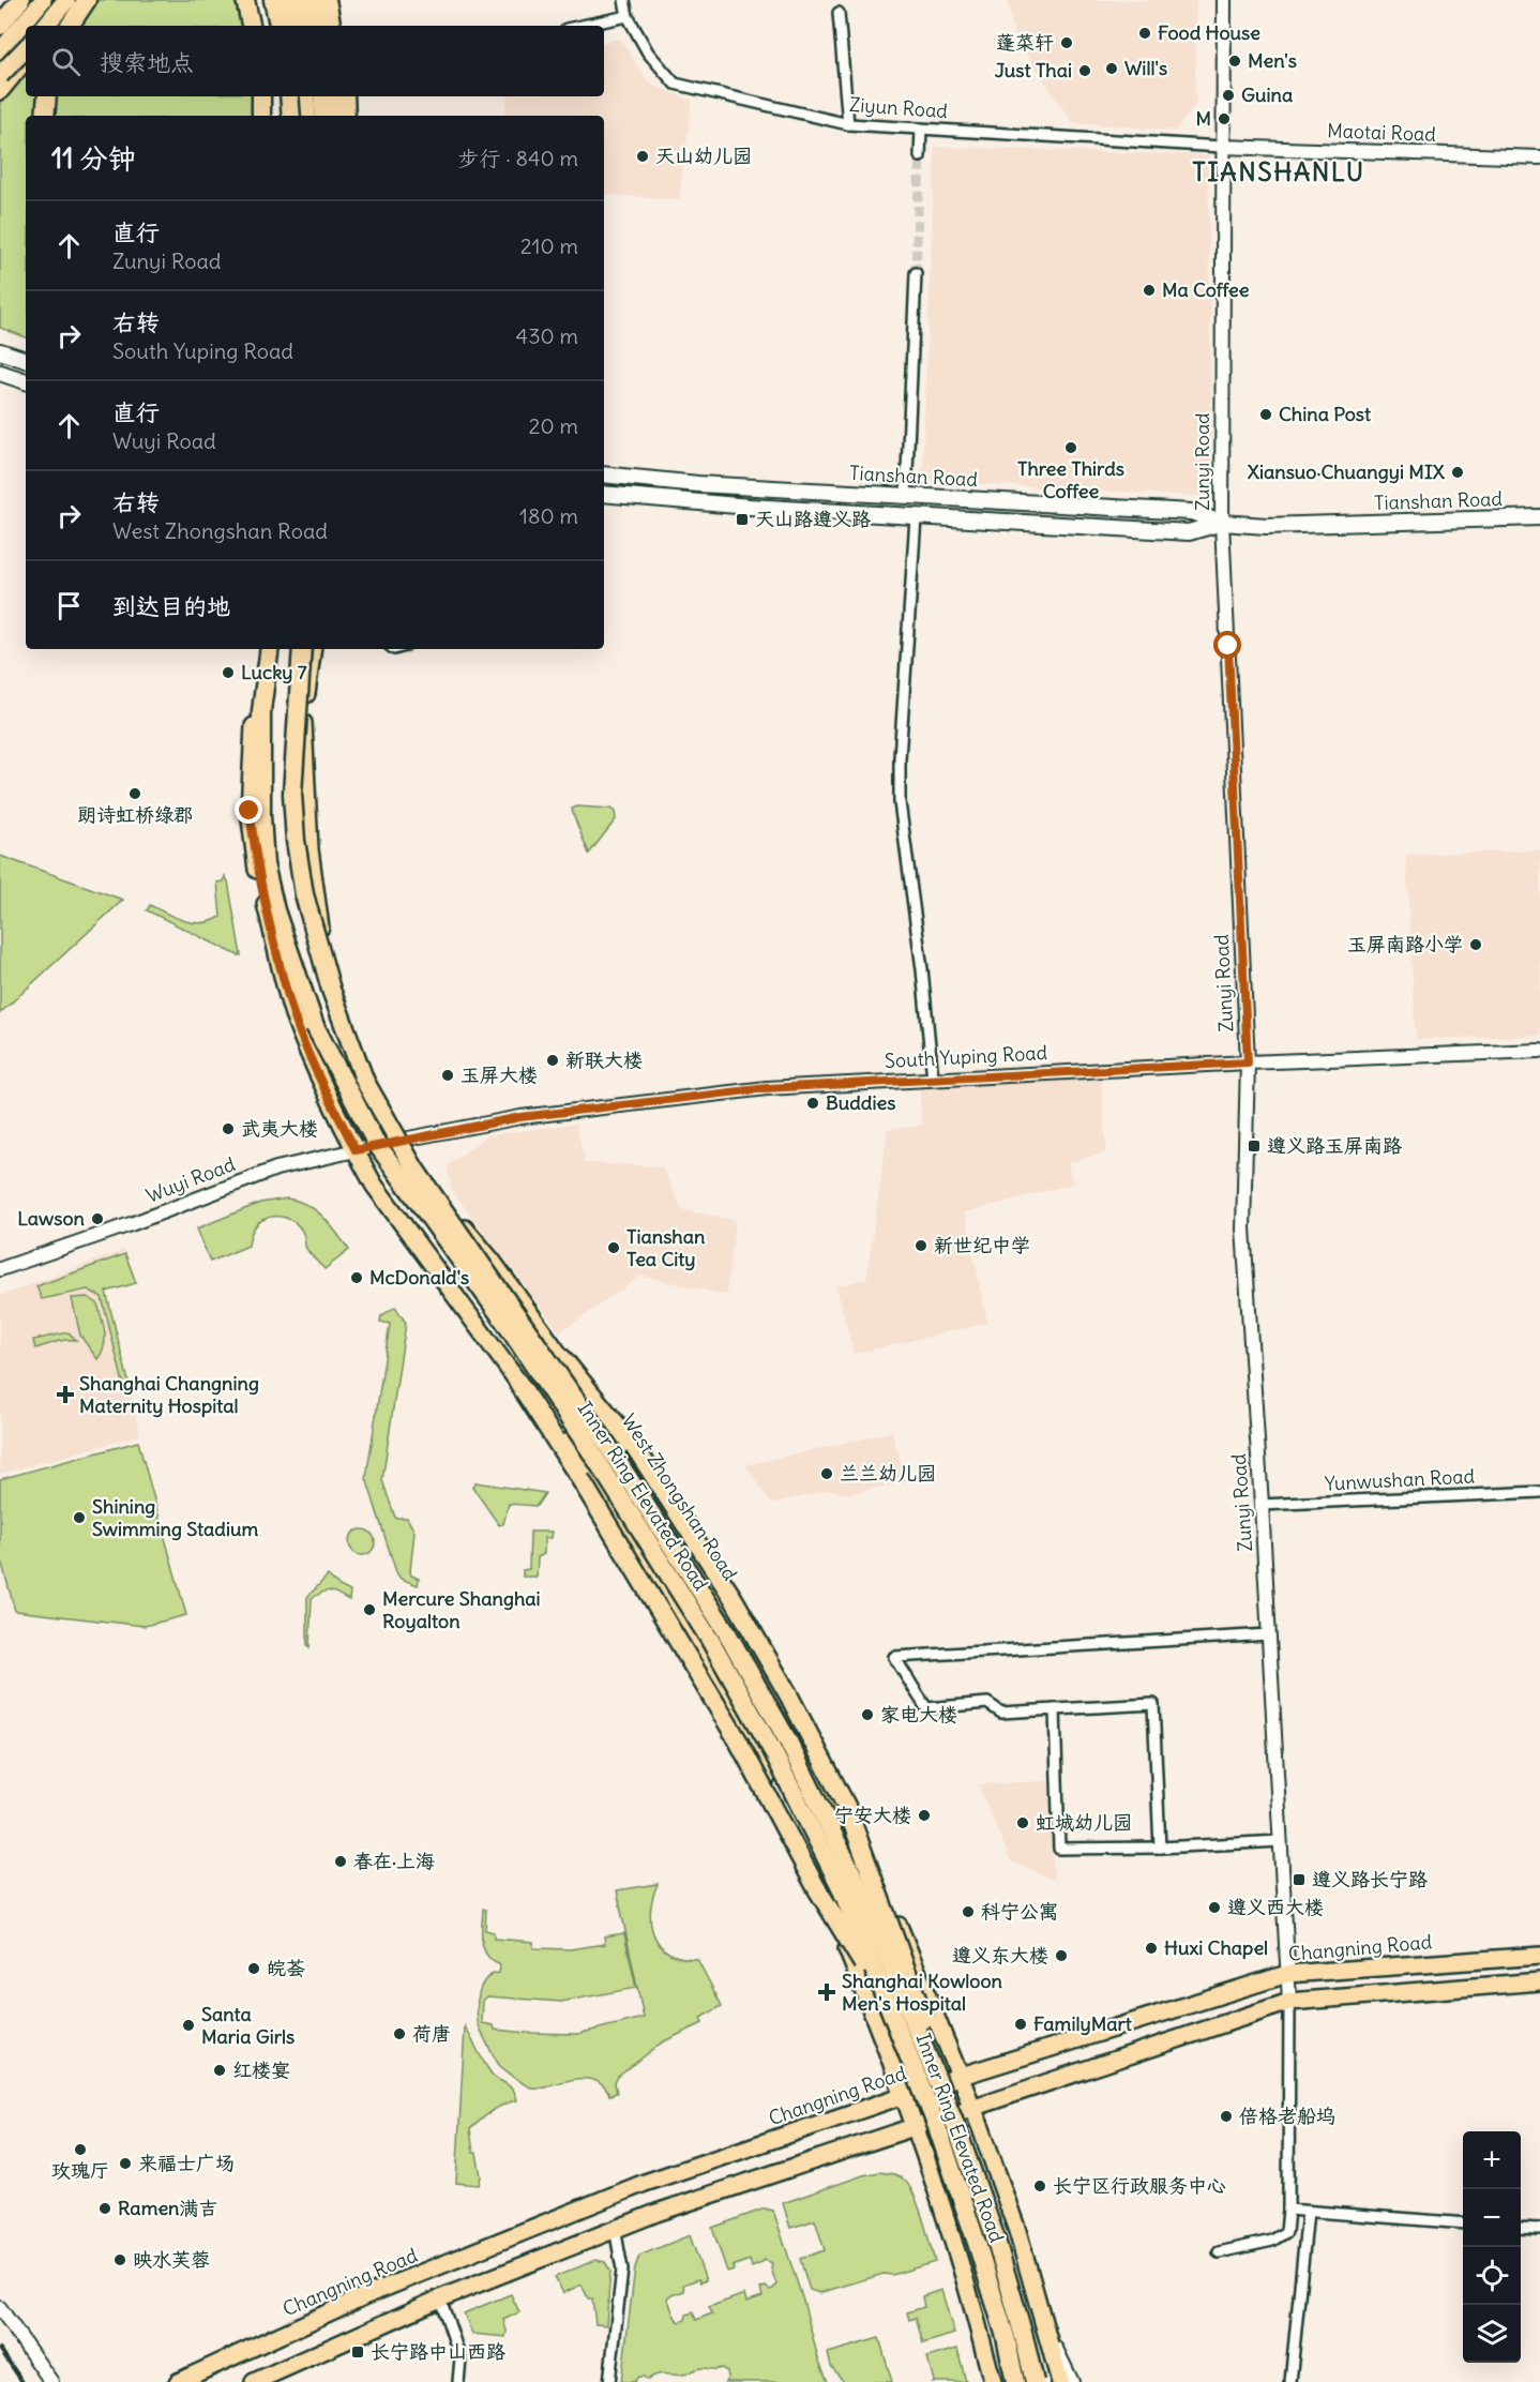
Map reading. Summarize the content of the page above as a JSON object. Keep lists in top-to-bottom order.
{
  "streets": {
    "highway": ["Inner Ring Elevated Road"],
    "main road": ["Tianshan Road", "West Zhongshan Road", "Changning Road"],
    "street": [
      "Ziyun Road",
      "Maotai Road",
      "Zunyi Road",
      "South Yuping Road",
      "Wuyi Road",
      "Yunwushan Road"
    ]
  },
  "crossings": [
    ["Ziyun Road", "Maotai Road"],
    ["Ziyun Road", "Zunyi Road"],
    ["Maotai Road", "Zunyi Road"],
    ["Zunyi Road", "Tianshan Road"],
    ["Zunyi Road", "South Yuping Road"],
    ["Zunyi Road", "Yunwushan Road"],
    ["Zunyi Road", "Changning Road"],
    ["South Yuping Road", "Wuyi Road"],
    ["South Yuping Road", "West Zhongshan Road"],
    ["Wuyi Road", "West Zhongshan Road"],
    ["West Zhongshan Road", "Changning Road"]
  ],
  "districts": ["TIANSHANLU"],
  "places": {
    "other": [
      "Food House",
      "蓬菜轩",
      "Men's",
      "Will's",
      "Just Thai",
      "Guina",
      "M",
      "天山幼儿园",
      "Ma Coffee",
      "China Post",
      "Three Thirds Coffee",
      "Xiansuo·Chuangyi MIX",
      "Lucky 7",
      "朗诗虹桥绿郡",
      "玉屏南路小学",
      "新联大楼",
      "玉屏大楼",
      "Buddies",
      "武夷大楼",
      "Lawson",
      "新世纪中学",
      "Tianshan Tea City",
      "McDonald's",
      "兰兰幼儿园",
      "Shining Swimming Stadium",
      "Mercure Shanghai Royalton",
      "家电大楼",
      "宁安大楼",
      "虹城幼儿园",
      "春在·上海",
      "遵义西大楼",
      "科宁公寓",
      "Huxi Chapel",
      "遵义东大楼",
      "皖荟",
      "FamilyMart",
      "Santa Maria Girls",
      "荷唐",
      "红楼宴",
      "倍格老船坞",
      "玫瑰厅",
      "来福士广场",
      "长宁区行政服务中心",
      "Ramen满吉",
      "映水芙蓉"
    ],
    "transit": [
      "天山路遵义路",
      "遵义路玉屏南路",
      "遵义路长宁路",
      "长宁路中山西路"
    ],
    "health": ["Shanghai Changning Maternity Hospital", "Shanghai Kowloon Men's Hospital"]
  },
  "page": {
    "search": "搜索地点",
    "heading": ["11 分钟", "步行 · 840 m"],
    "list": [
      ["直行", "Zunyi Road", "210 m"],
      ["右转", "South Yuping Road", "430 m"],
      ["直行", "Wuyi Road", "20 m"],
      ["右转", "West Zhongshan Road", "180 m"],
      "到达目的地"
    ],
    "map_buttons": ["+", "−"]
  }
}
